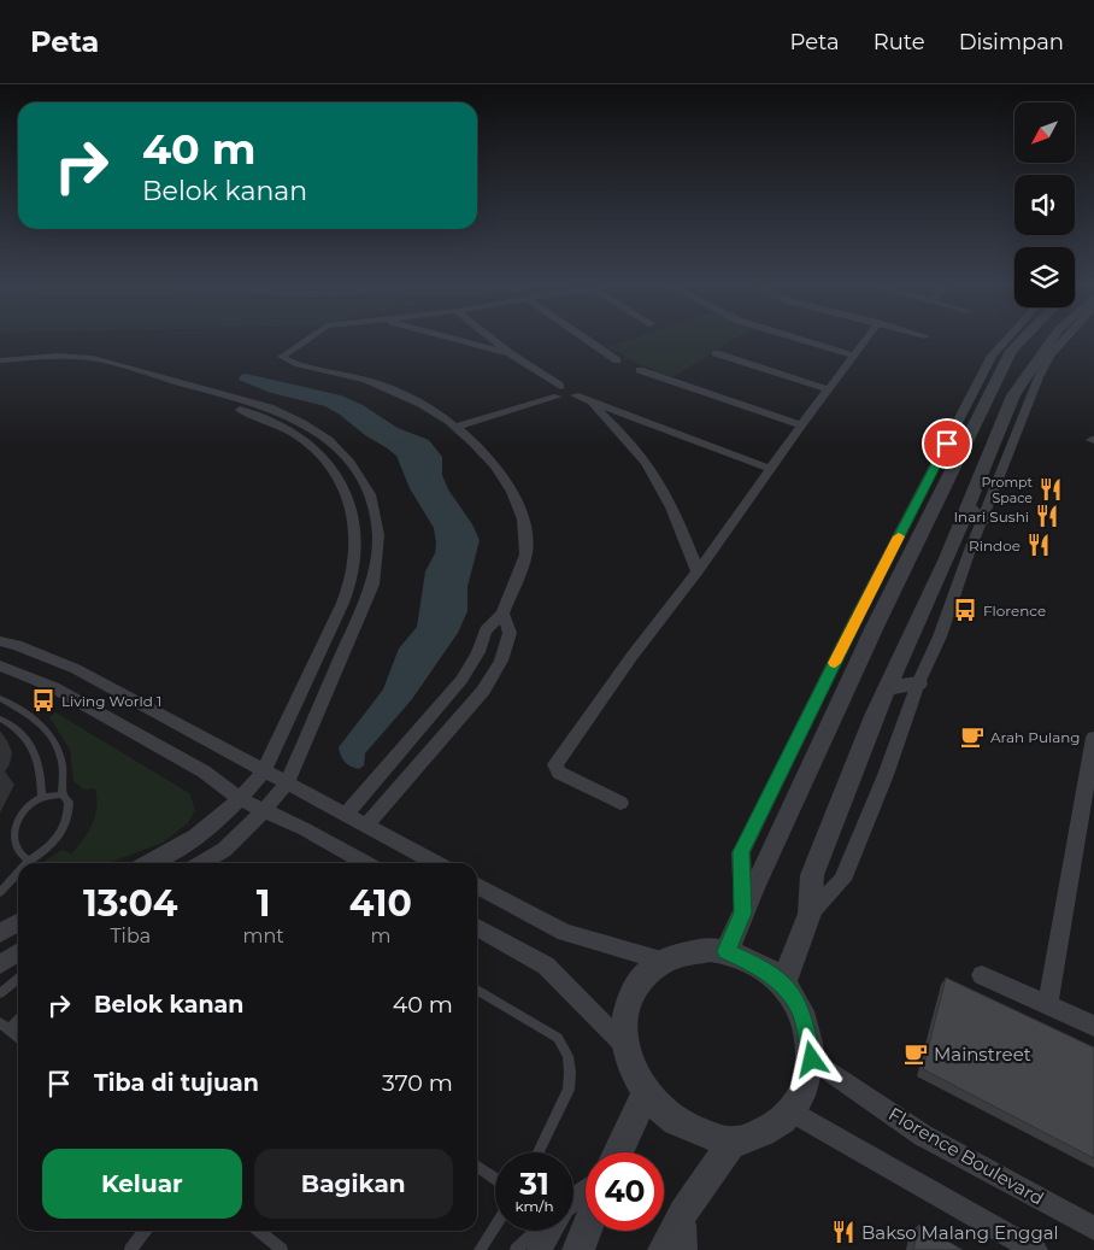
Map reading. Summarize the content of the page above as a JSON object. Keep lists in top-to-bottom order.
{
  "streets": {
    "street": ["Florence Boulevard"]
  },
  "places": {
    "restaurant": [
      "Prompt Space",
      "Inari Sushi",
      "Rindoe",
      "Bakso Malang Enggal"
    ],
    "bus stop": ["Florence", "Living World 1"],
    "cafe": ["Arah Pulang", "Mainstreet"]
  },
  "north": "bottom left",
  "page": {
    "header": "Peta",
    "nav": ["Peta", "Rute", "Disimpan"],
    "turn": ["40 m", "Belok kanan"],
    "eta": [
      "13:04",
      "Tiba",
      "1",
      "mnt",
      "410",
      "m"
    ],
    "list": [
      {
        "name": "Belok kanan",
        "value": "40 m"
      },
      {
        "name": "Tiba di tujuan",
        "value": "370 m"
      }
    ],
    "buttons": ["Keluar", "Bagikan"],
    "speed": "31 km/h",
    "limit": "40"
  }
}
